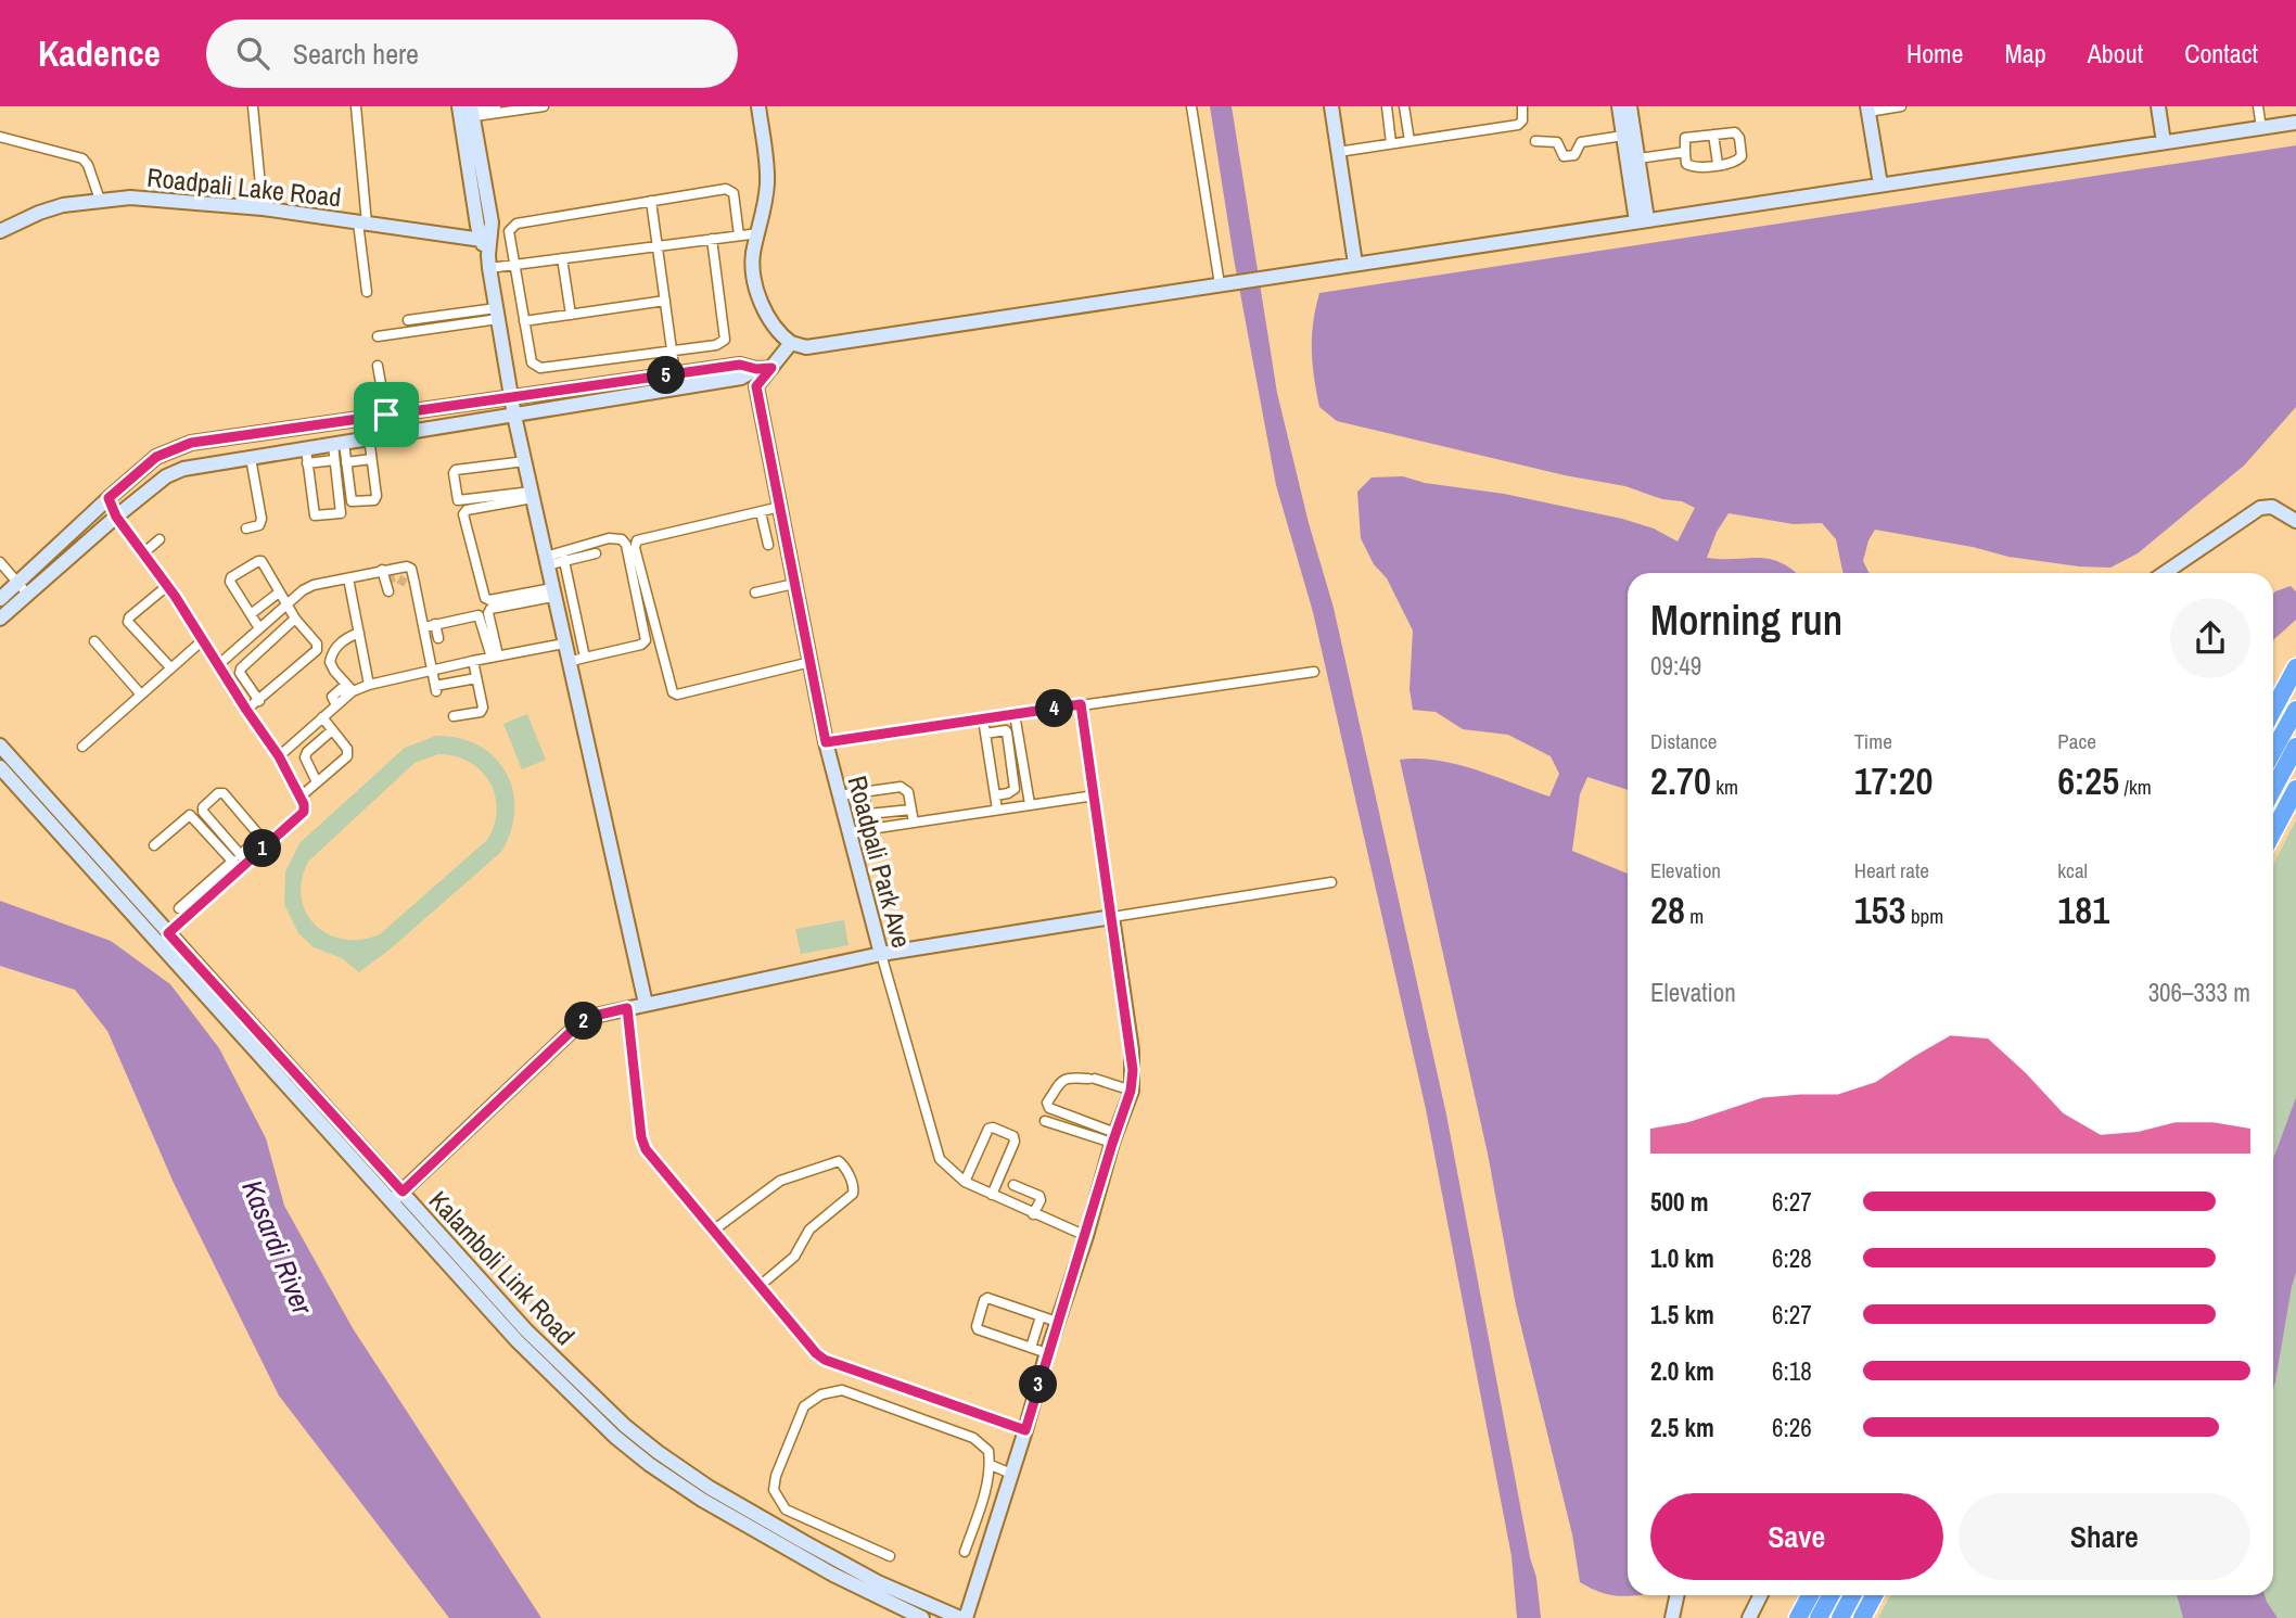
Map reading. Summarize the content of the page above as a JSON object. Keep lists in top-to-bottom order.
{
  "streets": {
    "street": ["Roadpali Lake Road", "Roadpali Park Ave", "Kalamboli Link Road"]
  },
  "water": ["Kasardi River"],
  "page": {
    "header": "Kadence",
    "search": "Search here",
    "nav": [
      "Home",
      "Map",
      "About",
      "Contact"
    ],
    "pins": [
      "5",
      "4",
      "1",
      "2",
      "3"
    ],
    "heading": ["Morning run", "09:49"],
    "stats": [
      ["Distance", "2.70 km"],
      ["Time", "17:20"],
      ["Pace", "6:25 /km"],
      ["Elevation", "28 m"],
      ["Heart rate", "153 bpm"],
      ["kcal", "181"]
    ],
    "chart": ["Elevation", "306–333 m"],
    "list": [
      {
        "name": "500 m",
        "note": "6:27"
      },
      {
        "name": "1.0 km",
        "note": "6:28"
      },
      {
        "name": "1.5 km",
        "note": "6:27"
      },
      {
        "name": "2.0 km",
        "note": "6:18"
      },
      {
        "name": "2.5 km",
        "note": "6:26"
      }
    ],
    "buttons": ["Save", "Share"]
  }
}
